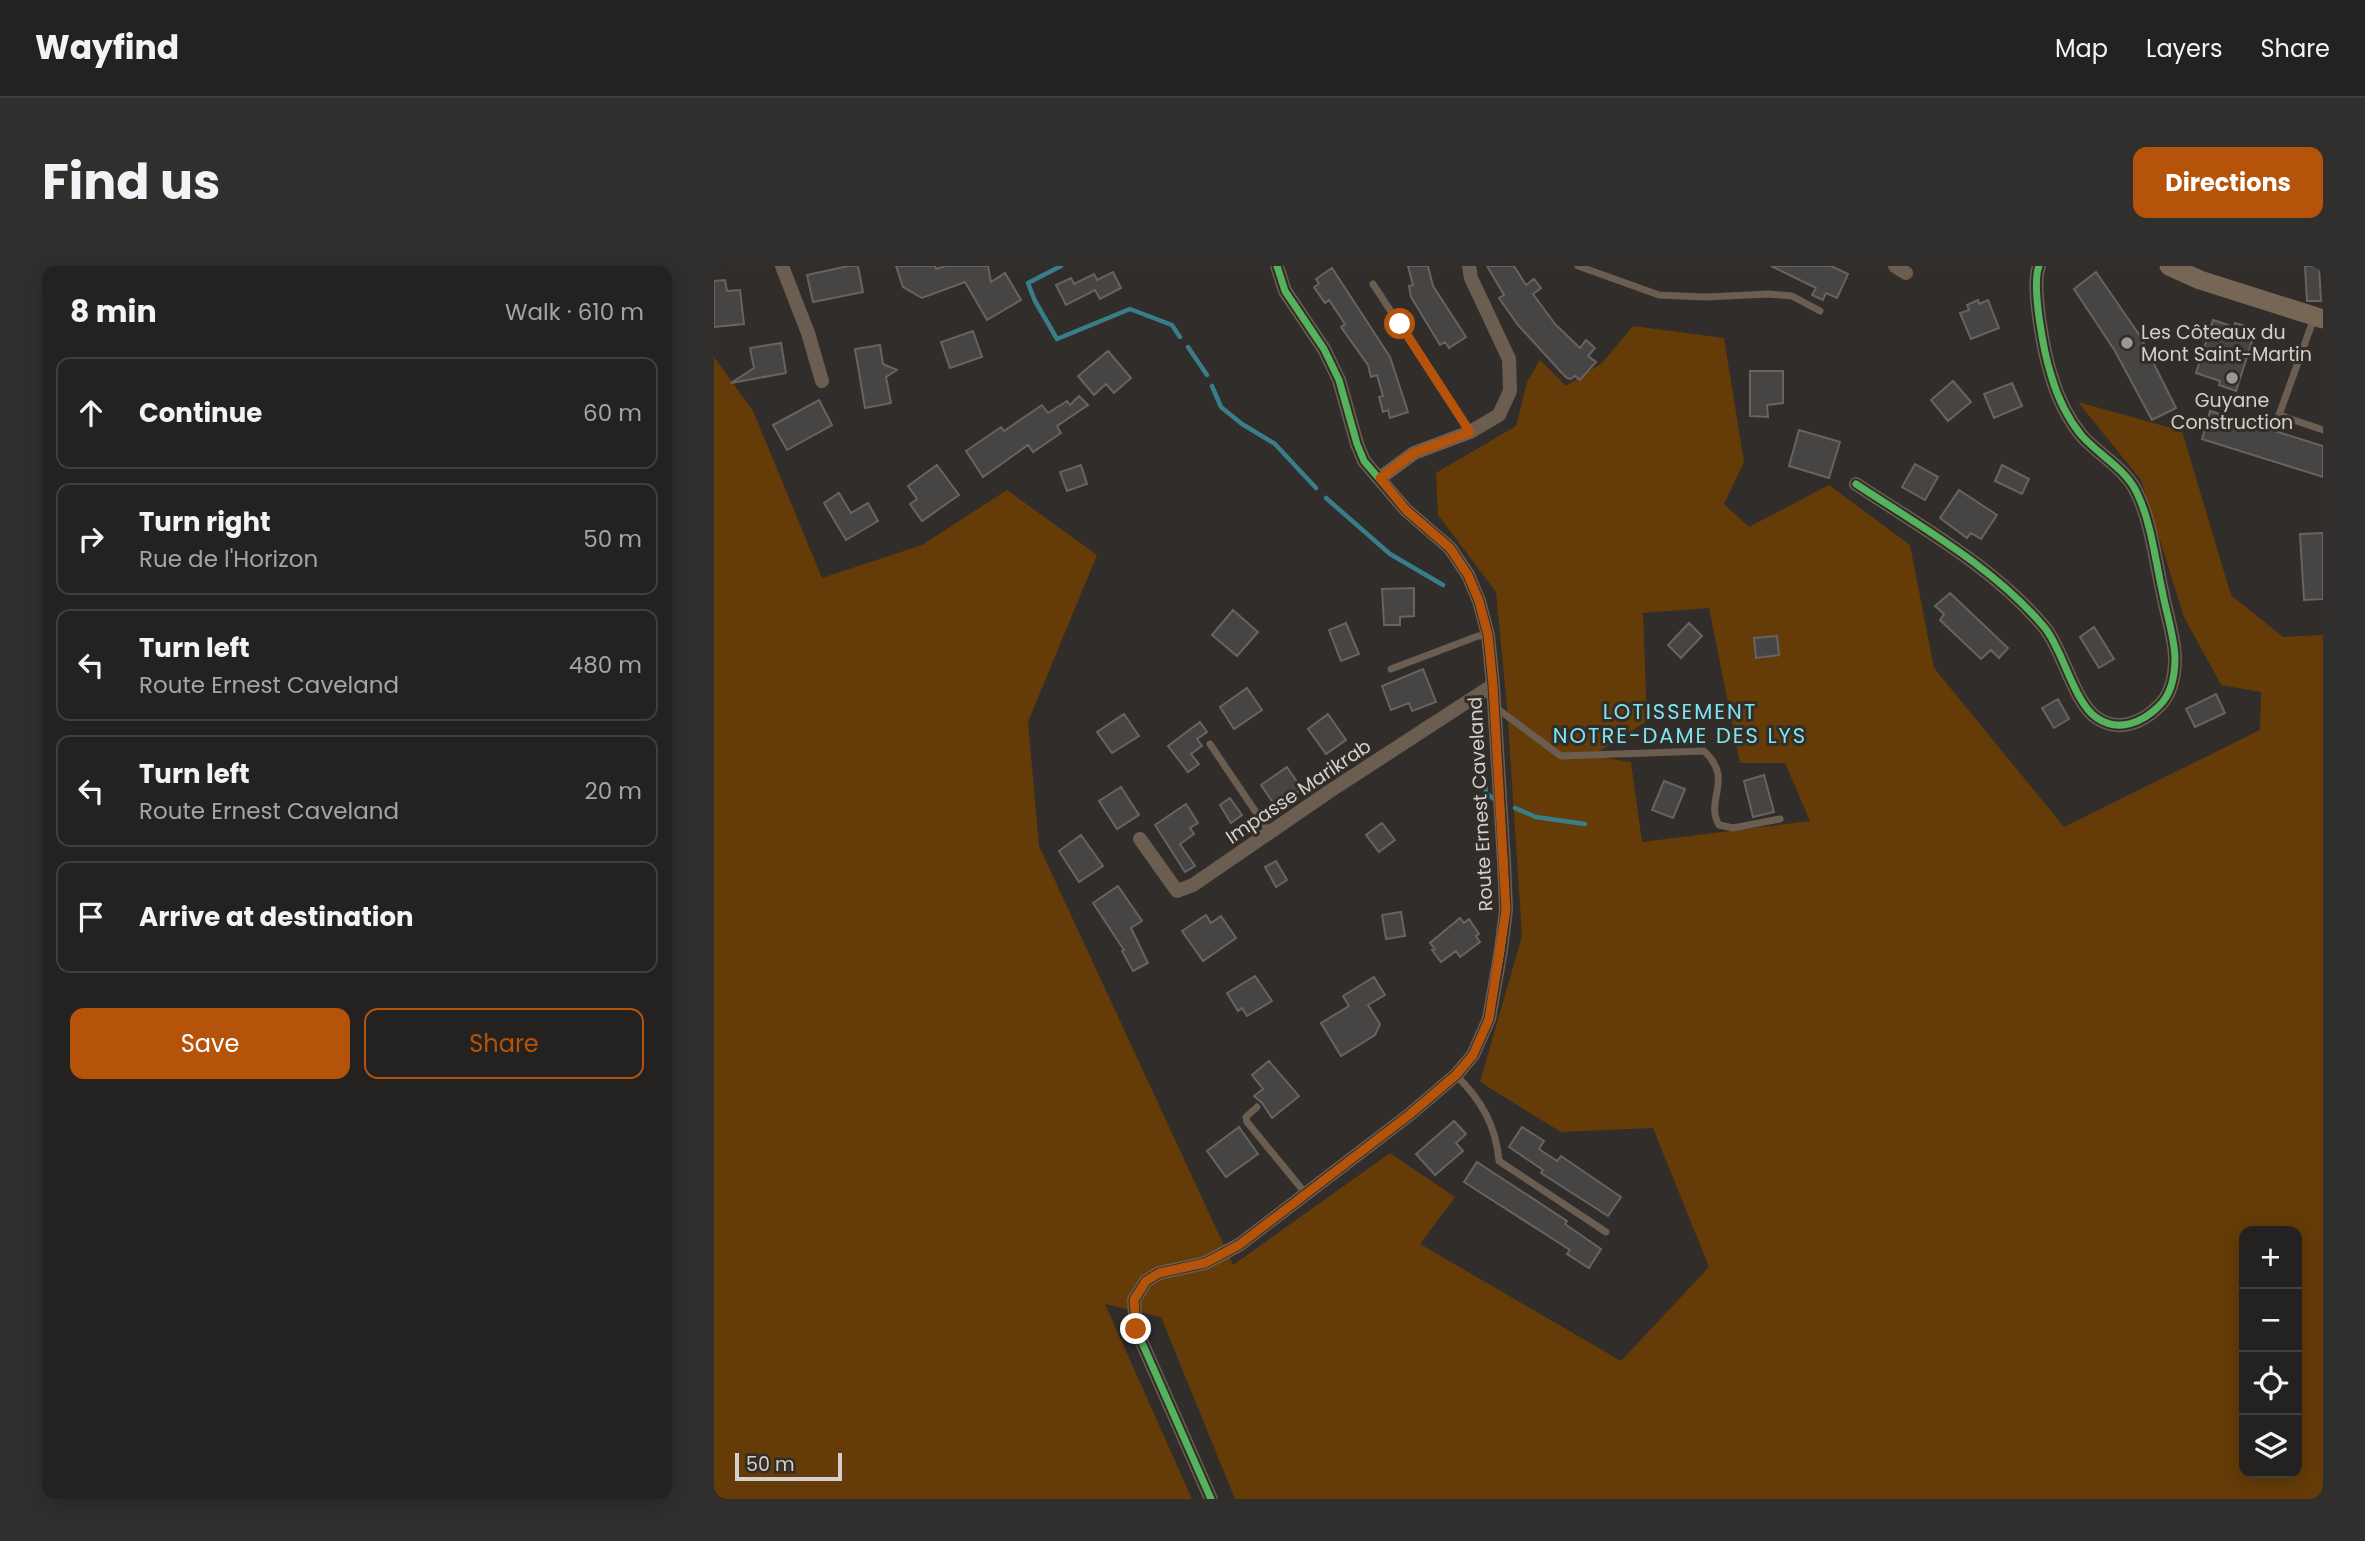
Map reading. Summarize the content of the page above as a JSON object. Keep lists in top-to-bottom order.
{
  "streets": {
    "street": ["Impasse Marikrab", "Route Ernest Caveland"]
  },
  "crossings": [
    ["Impasse Marikrab", "Route Ernest Caveland"]
  ],
  "districts": ["LOTISSEMENT NOTRE-DAME DES LYS"],
  "places": ["Les Côteaux du Mont Saint-Martin", "Guyane Construction"],
  "scale_bar": "50 m",
  "page": {
    "header": "Wayfind",
    "nav": ["Map", "Layers", "Share"],
    "title": "Find us",
    "buttons": [
      "Directions",
      ["Save", "Share"]
    ],
    "heading": ["8 min", "Walk · 610 m"],
    "list": [
      ["Continue", "60 m"],
      ["Turn right", "Rue de l'Horizon", "50 m"],
      ["Turn left", "Route Ernest Caveland", "480 m"],
      ["Turn left", "Route Ernest Caveland", "20 m"],
      "Arrive at destination"
    ],
    "map_buttons": ["+", "−"],
    "scale": "50 m"
  }
}
